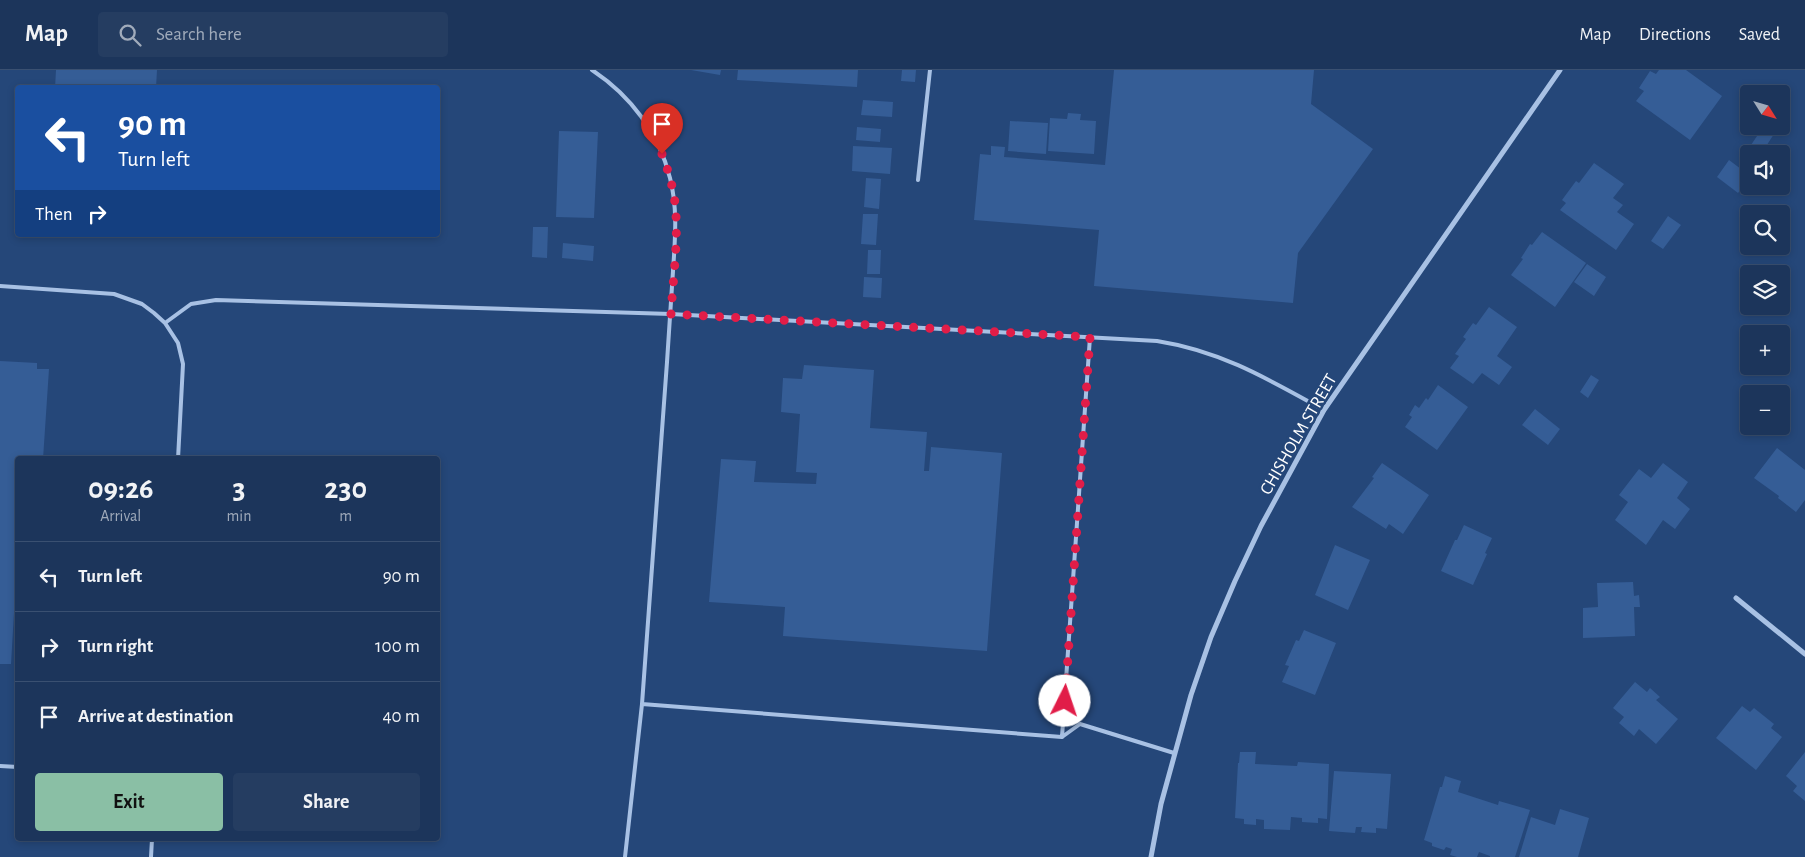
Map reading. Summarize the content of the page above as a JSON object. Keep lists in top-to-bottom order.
{
  "streets": {
    "street": ["CHISHOLM STREET"]
  },
  "north": "bottom right",
  "page": {
    "header": "Map",
    "search": "Search here",
    "nav": ["Map", "Directions", "Saved"],
    "map_buttons": ["+", "−"],
    "turn": ["90 m", "Turn left"],
    "then": "Then",
    "eta": [
      "09:26",
      "Arrival",
      "3",
      "min",
      "230",
      "m"
    ],
    "list": [
      {
        "name": "Turn left",
        "value": "90 m"
      },
      {
        "name": "Turn right",
        "value": "100 m"
      },
      {
        "name": "Arrive at destination",
        "value": "40 m"
      }
    ],
    "buttons": ["Exit", "Share"]
  }
}
